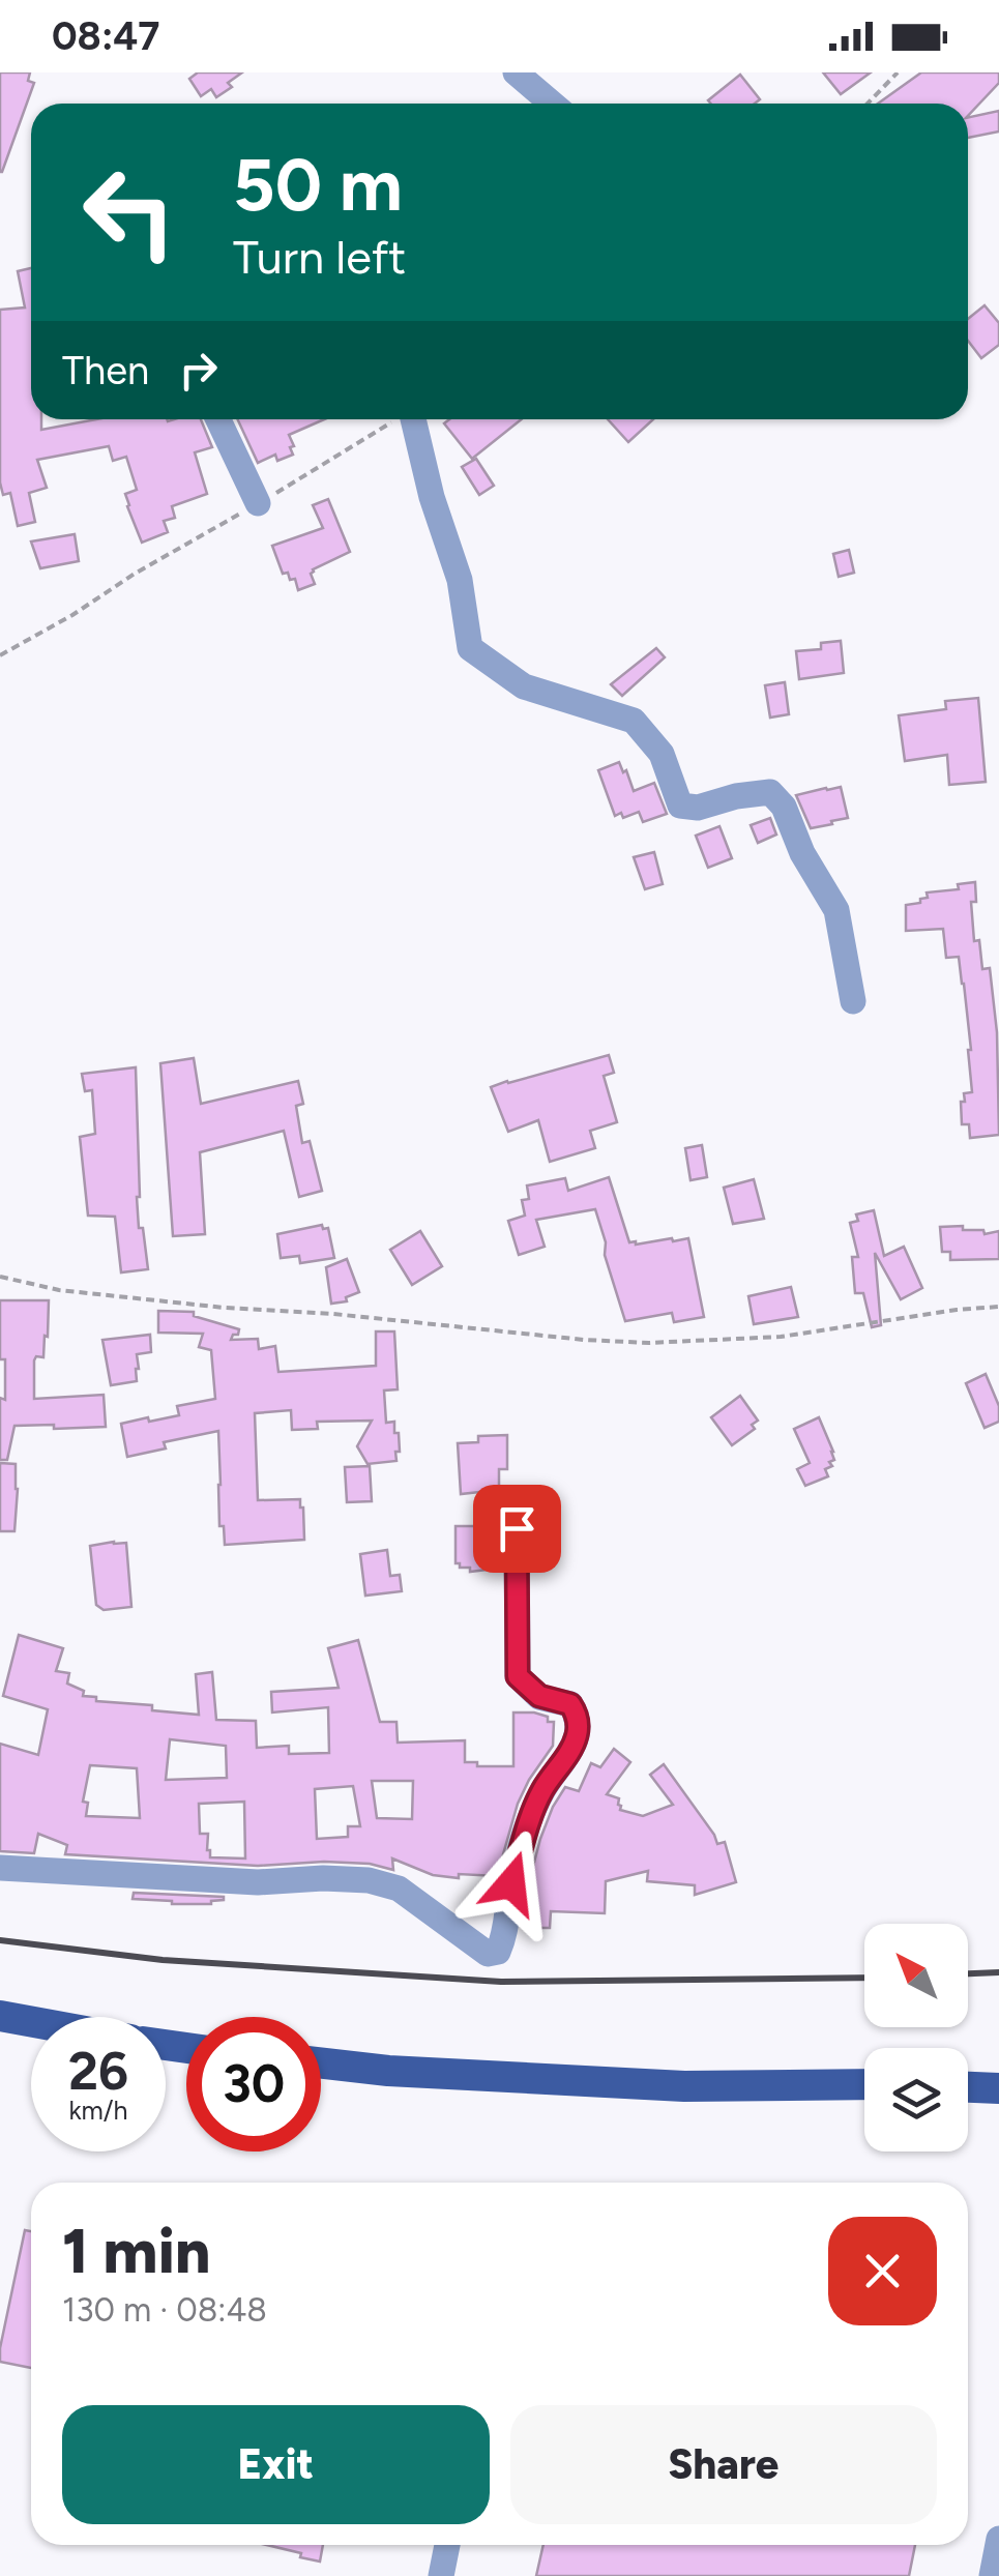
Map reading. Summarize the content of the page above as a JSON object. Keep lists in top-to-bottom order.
{
  "north": "top left",
  "page": {
    "status": "08:47",
    "turn": ["50 m", "Turn left"],
    "then": "Then",
    "speed": "26 km/h",
    "limit": "30",
    "heading": ["1 min", "130 m · 08:48"],
    "buttons": ["Exit", "Share"]
  }
}
